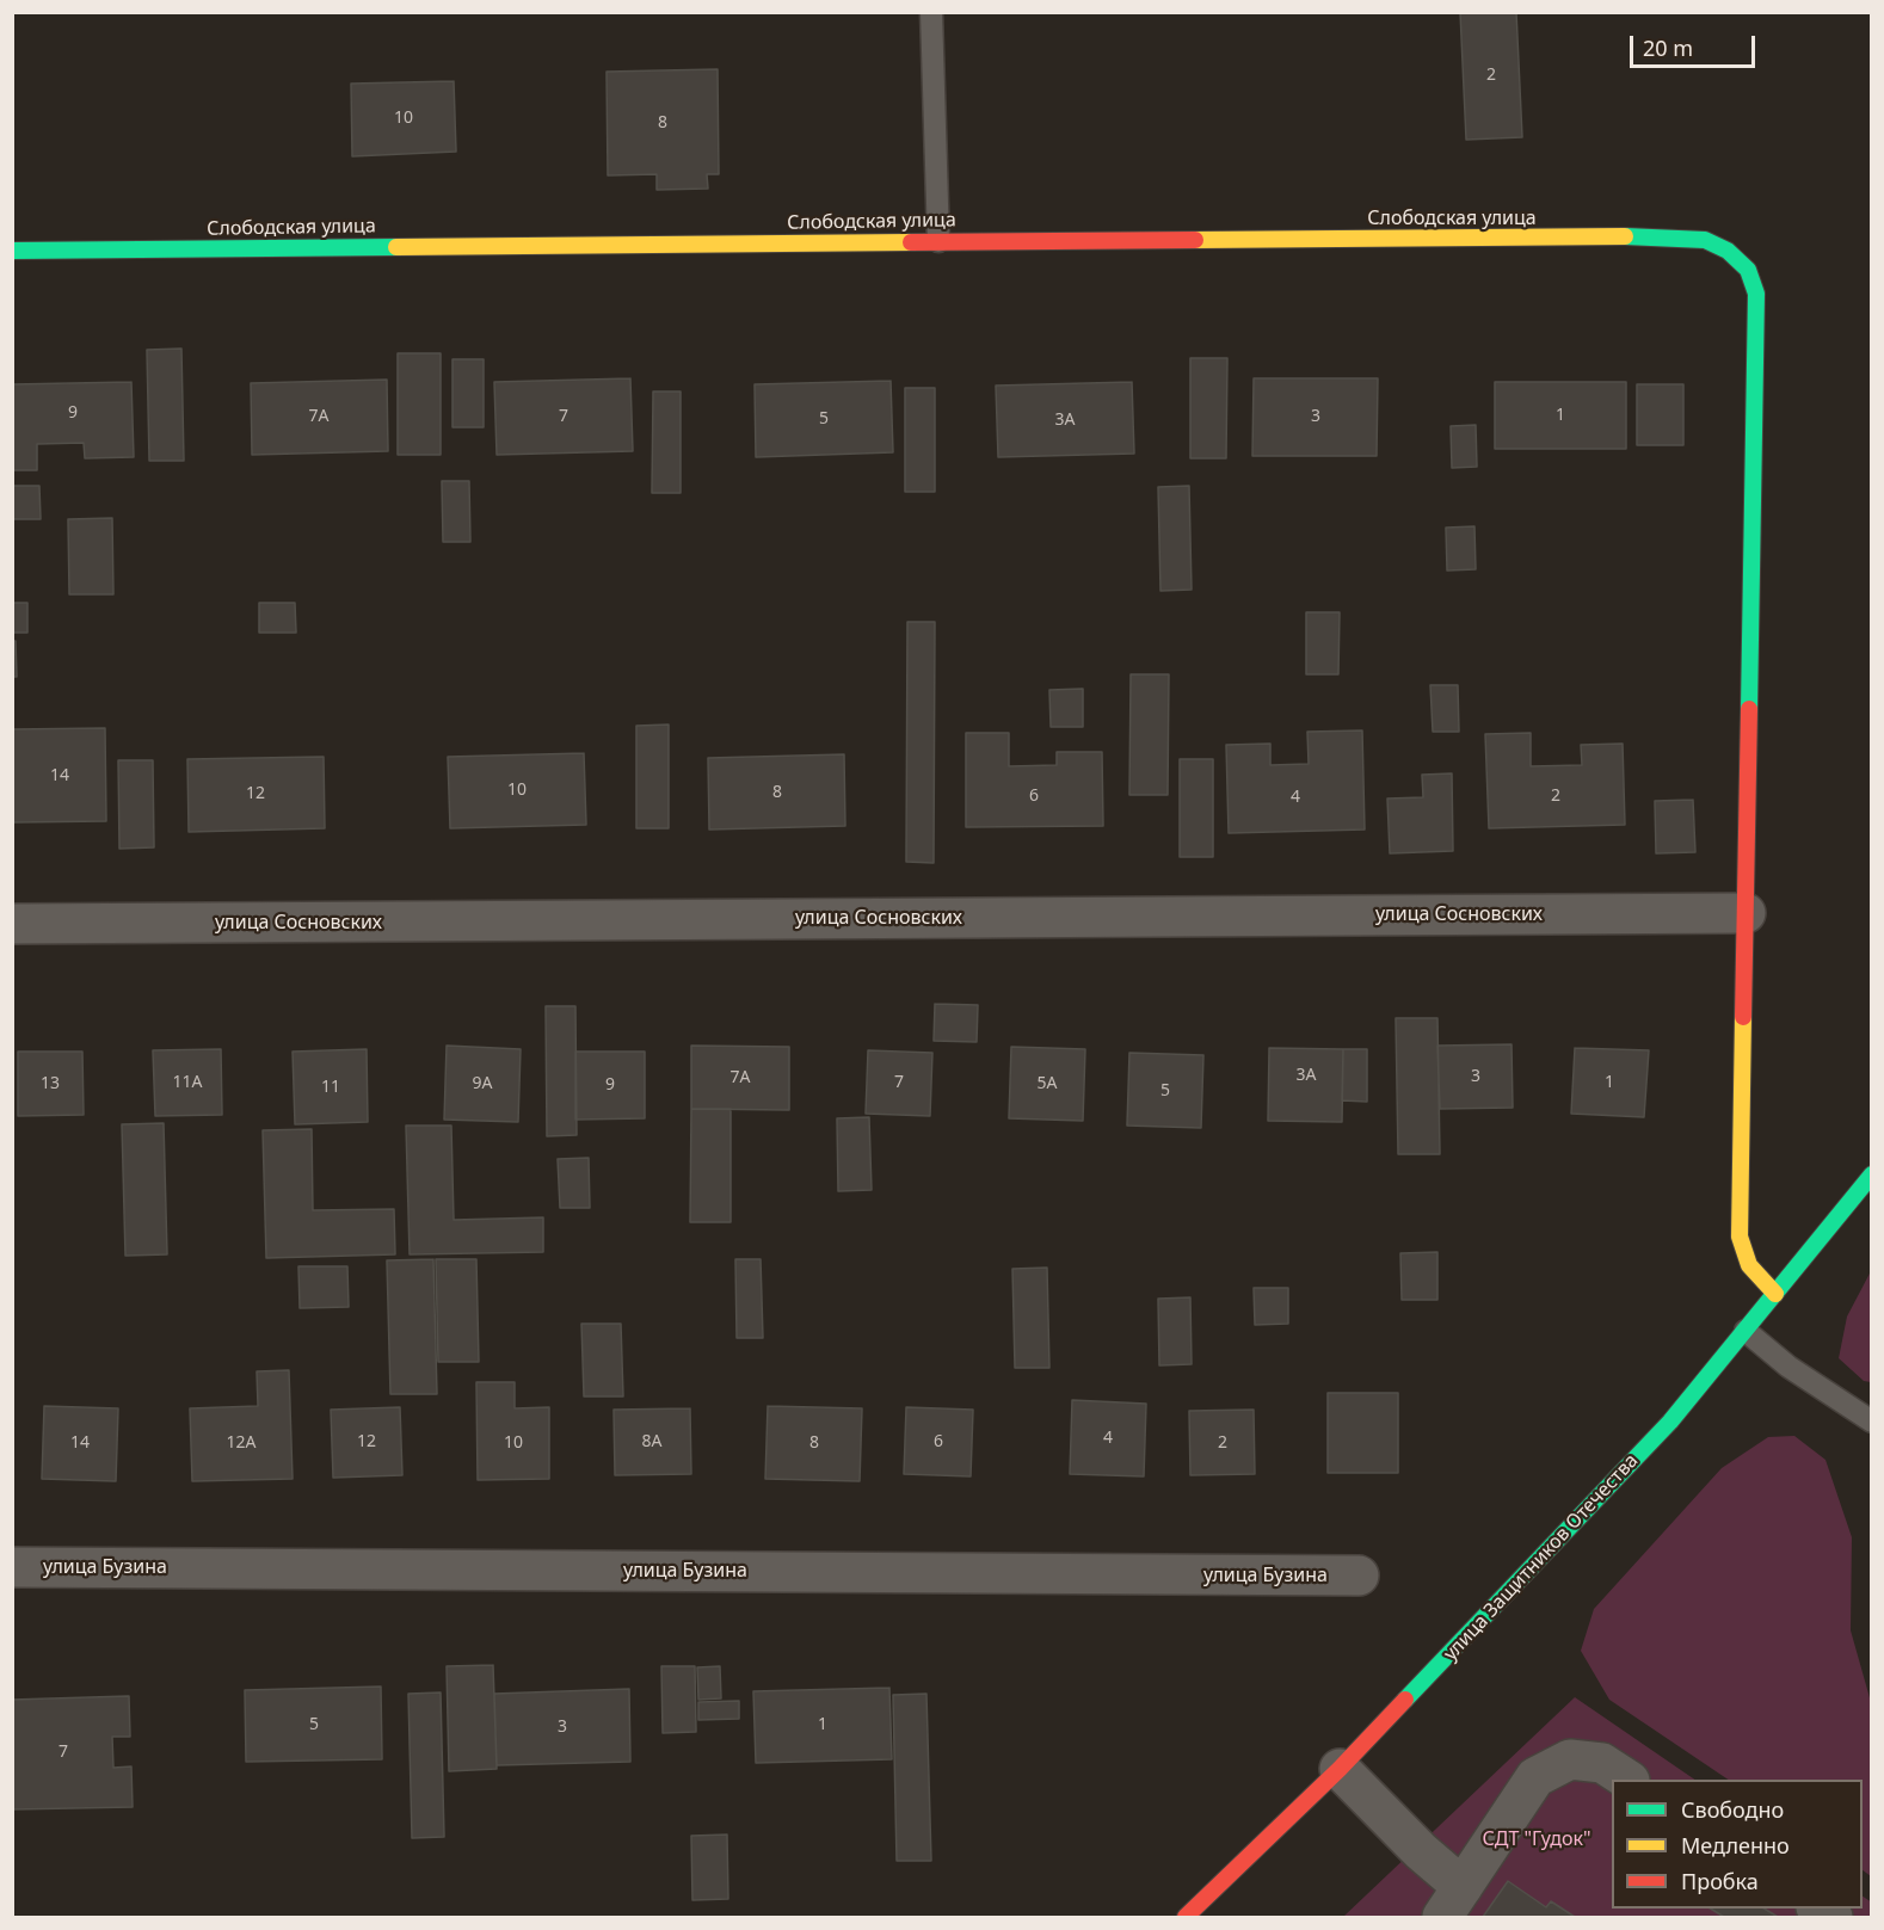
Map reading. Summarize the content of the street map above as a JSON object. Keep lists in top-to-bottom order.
{
  "streets": {
    "street": [
      "Слободская улица",
      "улица Сосновских",
      "улица Защитников Отечества",
      "улица Бузина"
    ]
  },
  "crossings": [
    ["Слободская улица", "улица Сосновских"]
  ],
  "parks": ["СДТ \"Гудок\""],
  "house_numbers": [
    "2",
    "10",
    "8",
    "9",
    "1",
    "7А",
    "7",
    "3",
    "5",
    "3А",
    "14",
    "10",
    "8",
    "12",
    "6",
    "2",
    "4",
    "3А",
    "3",
    "7А",
    "11А",
    "7",
    "1",
    "13",
    "9А",
    "5А",
    "9",
    "11",
    "5",
    "4",
    "12",
    "8А",
    "6",
    "14",
    "12А",
    "10",
    "8",
    "2",
    "5",
    "1",
    "3",
    "7"
  ],
  "legend": ["Свободно", "Медленно", "Пробка"],
  "scale_bar": "20 m"
}
